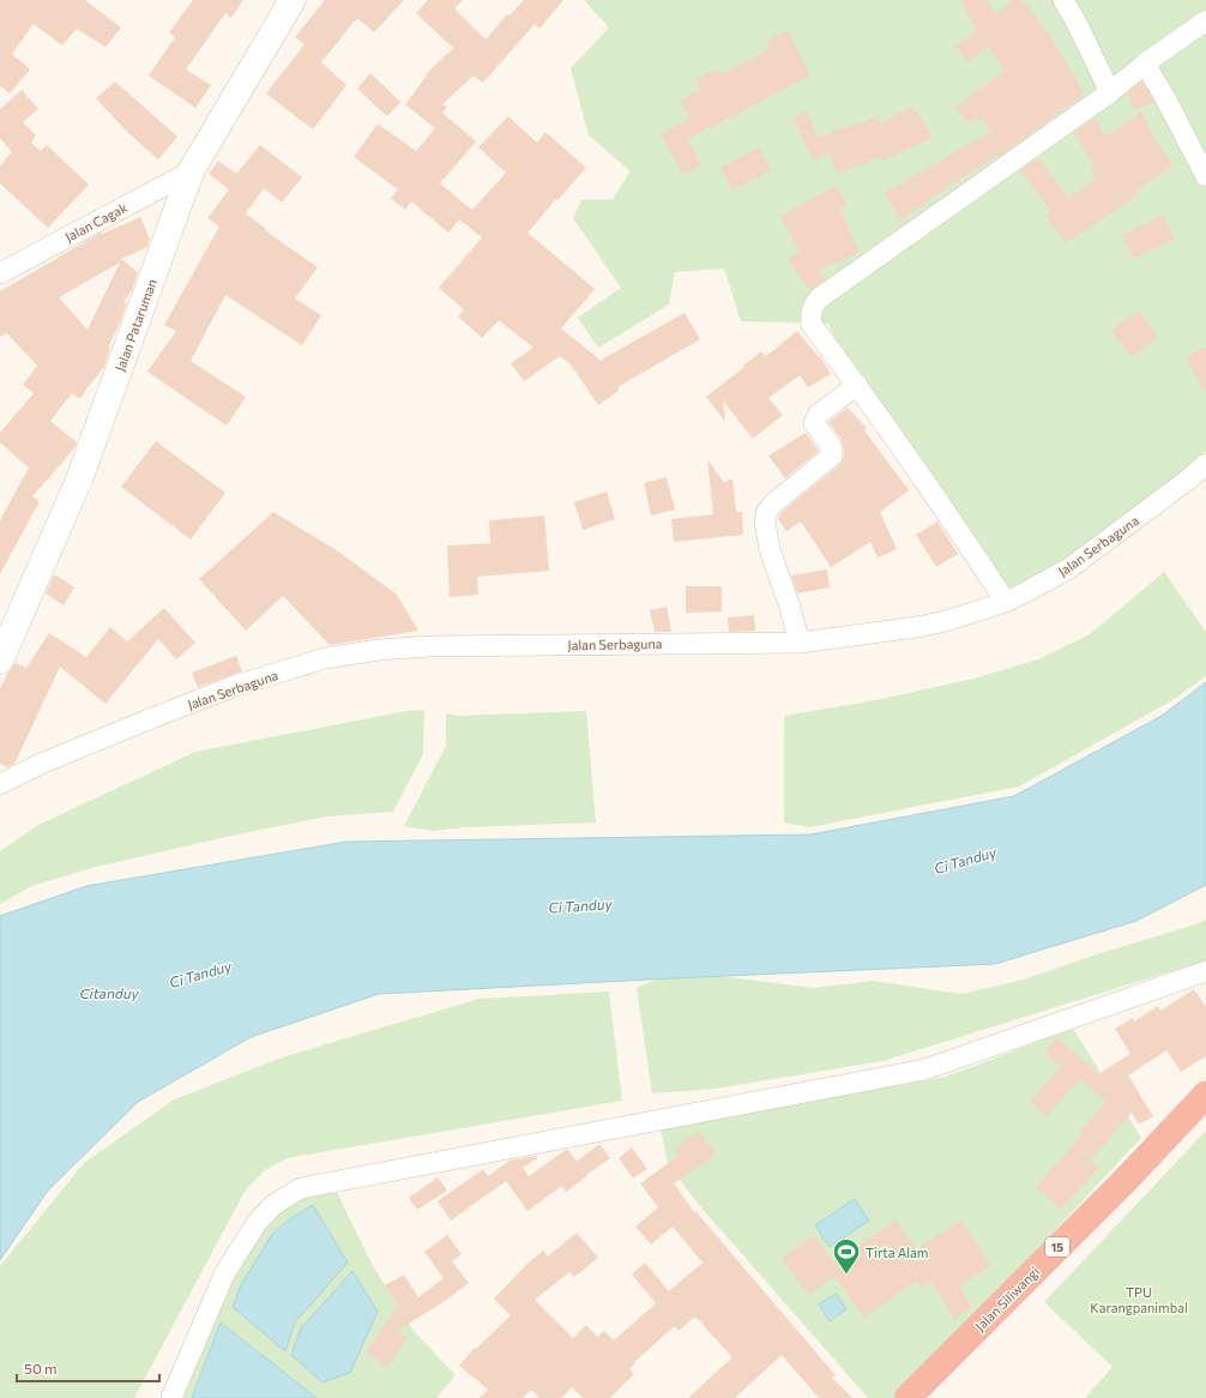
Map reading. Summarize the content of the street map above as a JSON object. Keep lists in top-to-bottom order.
{
  "streets": {
    "highway": ["15", "Jalan Siliwangi"],
    "street": ["Jalan Cagak", "Jalan Pataruman", "Jalan Serbaguna"]
  },
  "crossings": [
    ["Jalan Cagak", "Jalan Pataruman"]
  ],
  "water": ["Ci Tanduy", "Citanduy"],
  "parks": ["TPU Karangpanimbal"],
  "places": {
    "sports": ["Tirta Alam"]
  },
  "scale_bar": "50 m"
}
